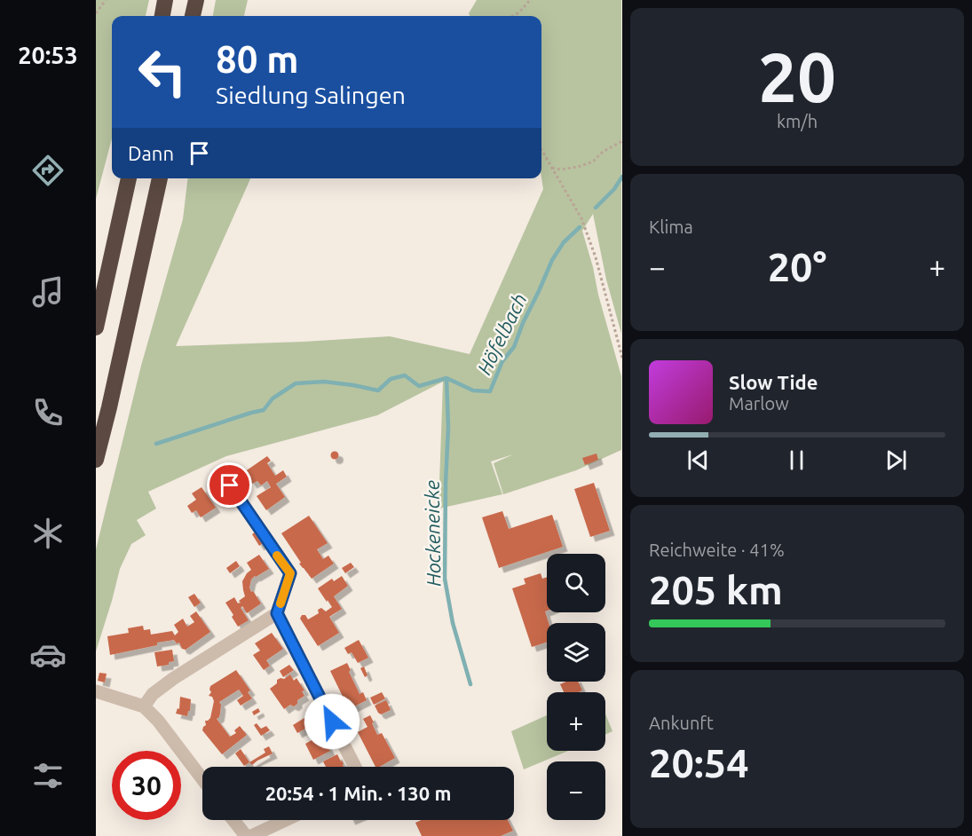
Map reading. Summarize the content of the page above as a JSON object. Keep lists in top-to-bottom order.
{
  "water": ["Höfelbach", "Hockeneicke"],
  "page": {
    "tabs": "20:53",
    "tile": [
      ["20", "km/h"],
      "Klima",
      ["Reichweite · 41%", "205 km"],
      ["Ankunft", "20:54"]
    ],
    "turn": ["80 m", "Siedlung Salingen"],
    "then": "Dann",
    "heat": ["−", "20°", "+"],
    "song": ["Slow Tide", "Marlow"],
    "map_buttons": ["+", "−"],
    "limit": "30",
    "trip": "20:54 · 1 Min. · 130 m"
  }
}
